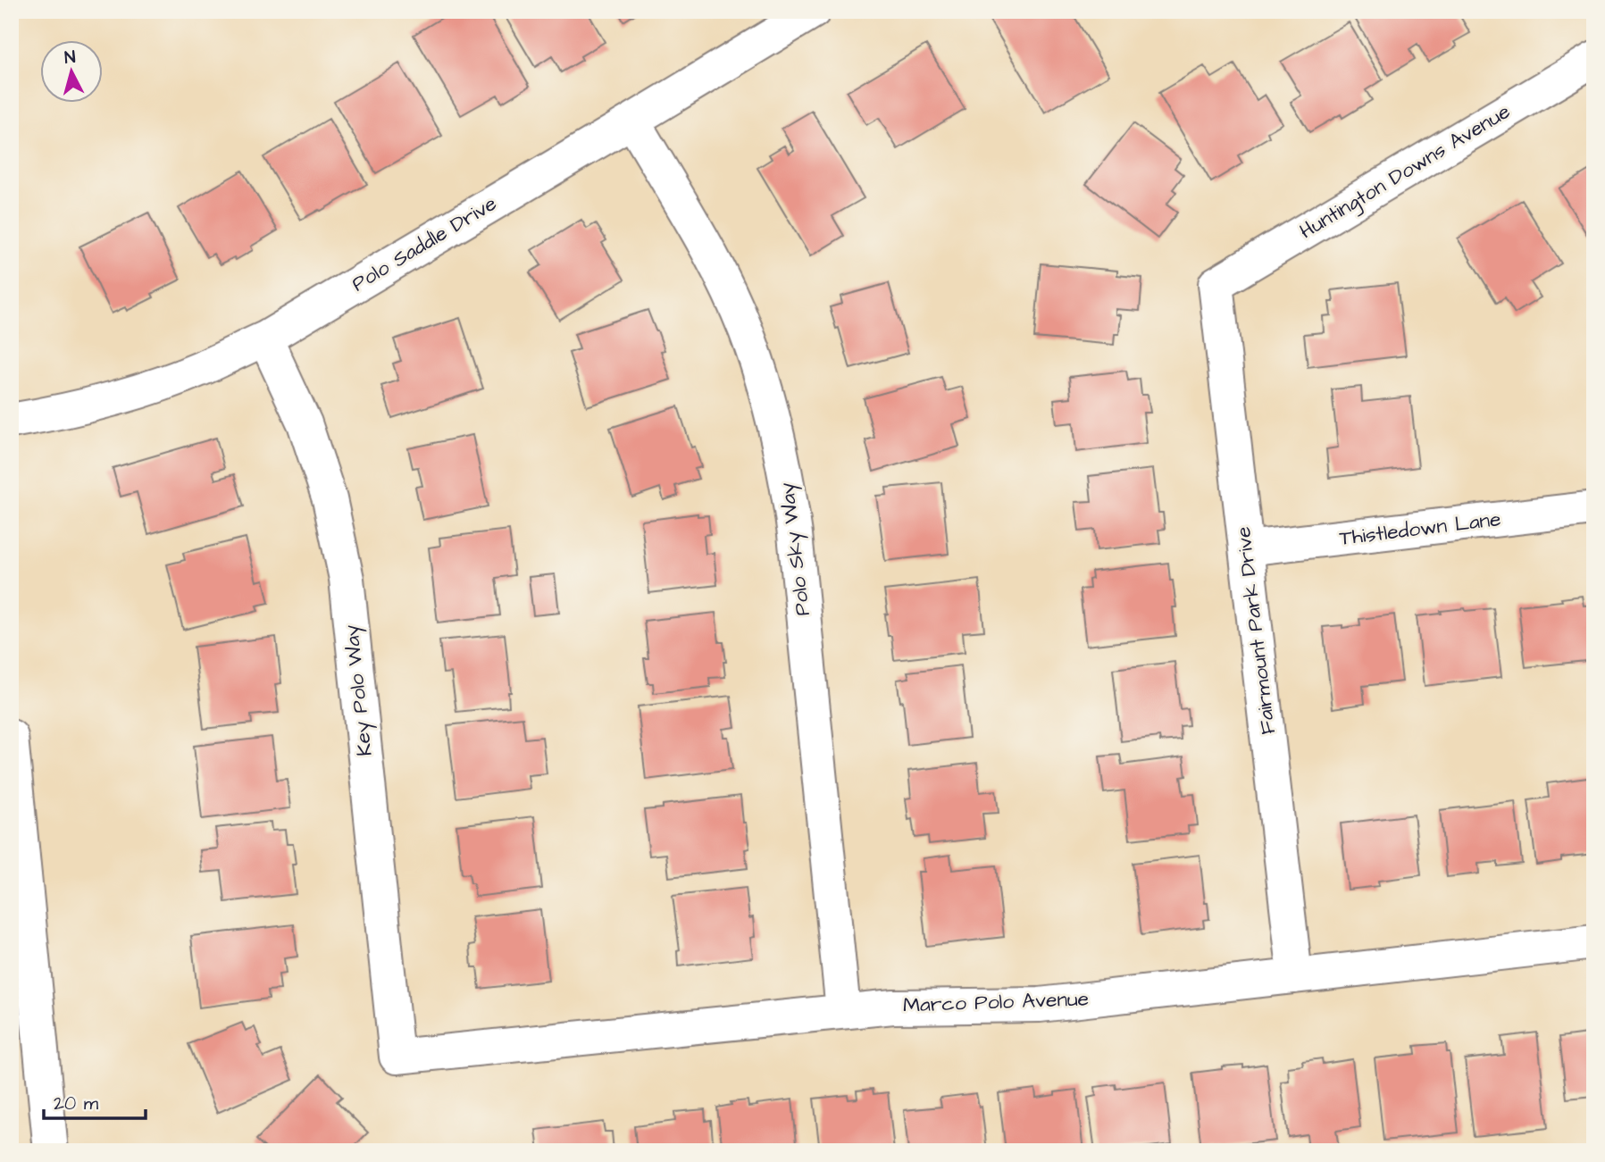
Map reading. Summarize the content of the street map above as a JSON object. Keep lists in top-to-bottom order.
{
  "streets": {
    "street": [
      "Huntington Downs Avenue",
      "Polo Saddle Drive",
      "Thistledown Lane",
      "Polo Sky Way",
      "Fairmount Park Drive",
      "Key Polo Way",
      "Marco Polo Avenue"
    ]
  },
  "crossings": [
    ["Huntington Downs Avenue", "Fairmount Park Drive"],
    ["Polo Saddle Drive", "Polo Sky Way"],
    ["Polo Saddle Drive", "Key Polo Way"],
    ["Thistledown Lane", "Fairmount Park Drive"],
    ["Polo Sky Way", "Marco Polo Avenue"],
    ["Fairmount Park Drive", "Marco Polo Avenue"],
    ["Key Polo Way", "Marco Polo Avenue"]
  ],
  "scale_bar": "20 m",
  "north": "top"
}
